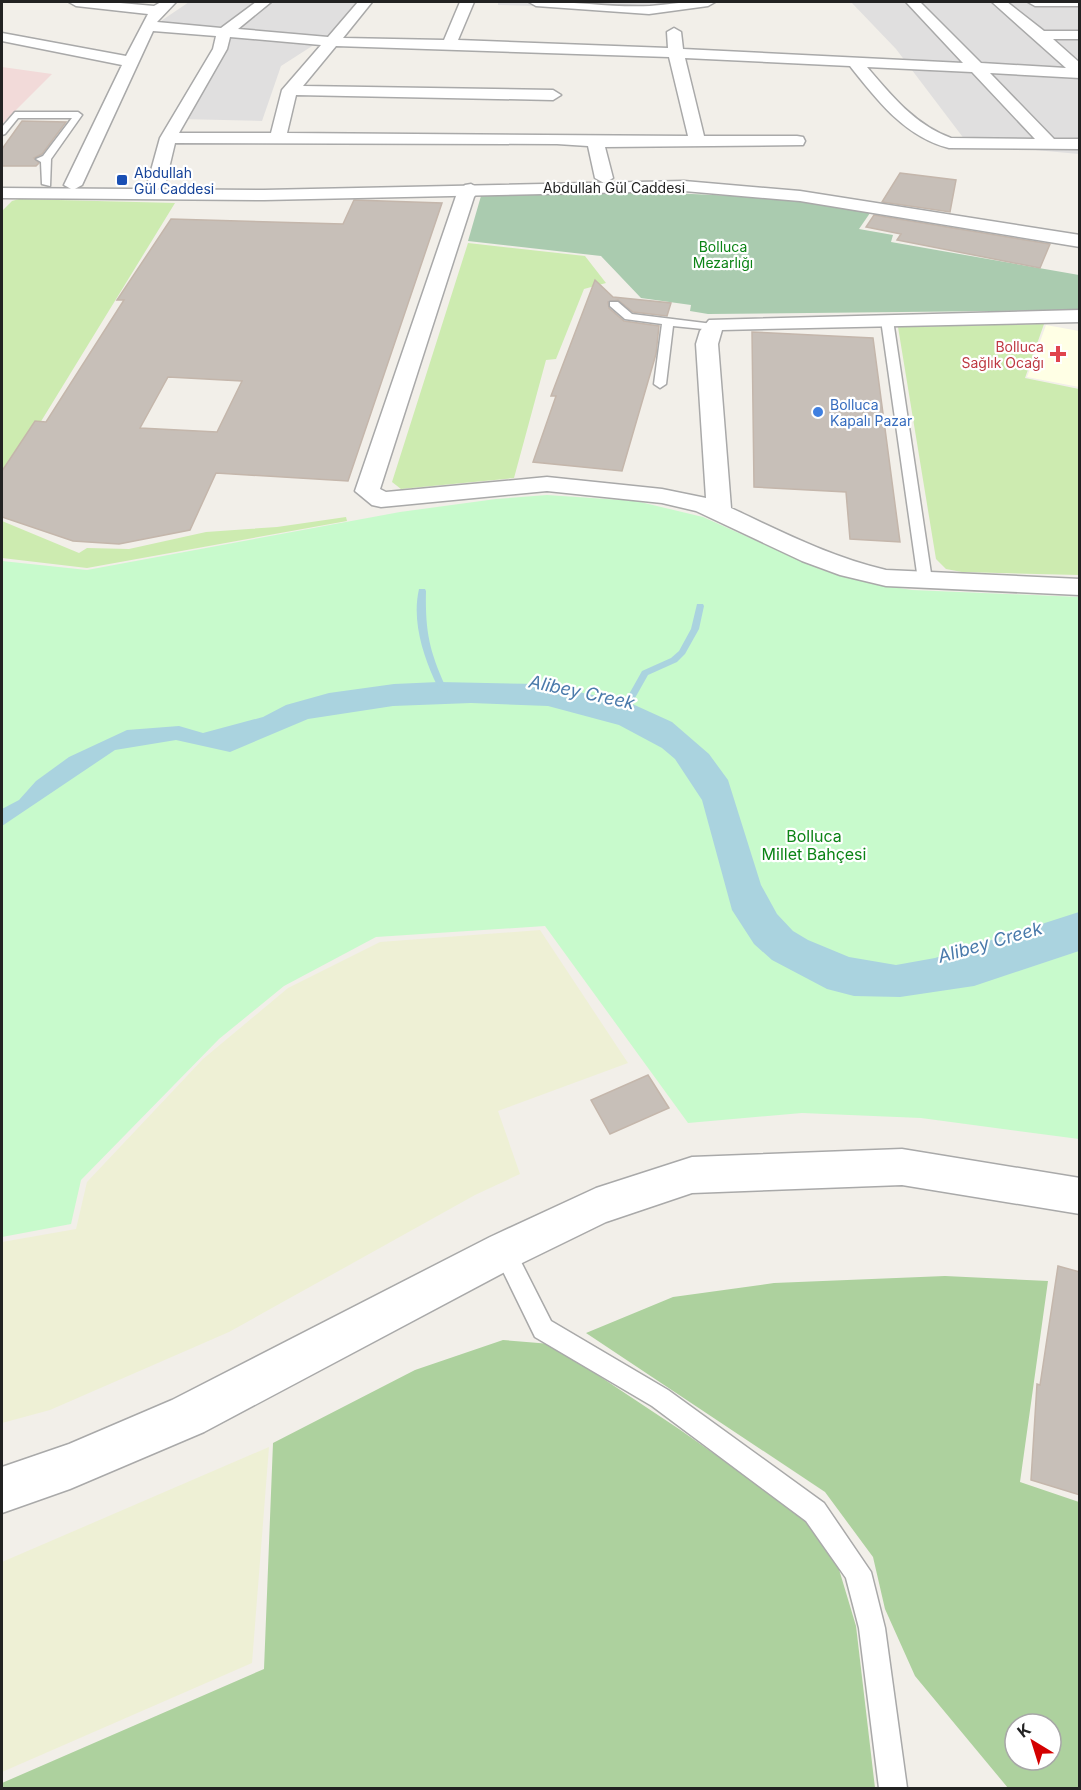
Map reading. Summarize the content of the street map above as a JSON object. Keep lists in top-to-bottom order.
{
  "streets": {
    "street": ["Abdullah Gül Caddesi"]
  },
  "water": ["Alibey Creek"],
  "parks": ["Bolluca Mezarlığı", "Bolluca Millet Bahçesi"],
  "places": {
    "transit": ["Abdullah Gül Caddesi"],
    "health": ["Bolluca Sağlık Ocağı"],
    "other": ["Bolluca Kapalı Pazar"]
  },
  "north": "top left"
}
